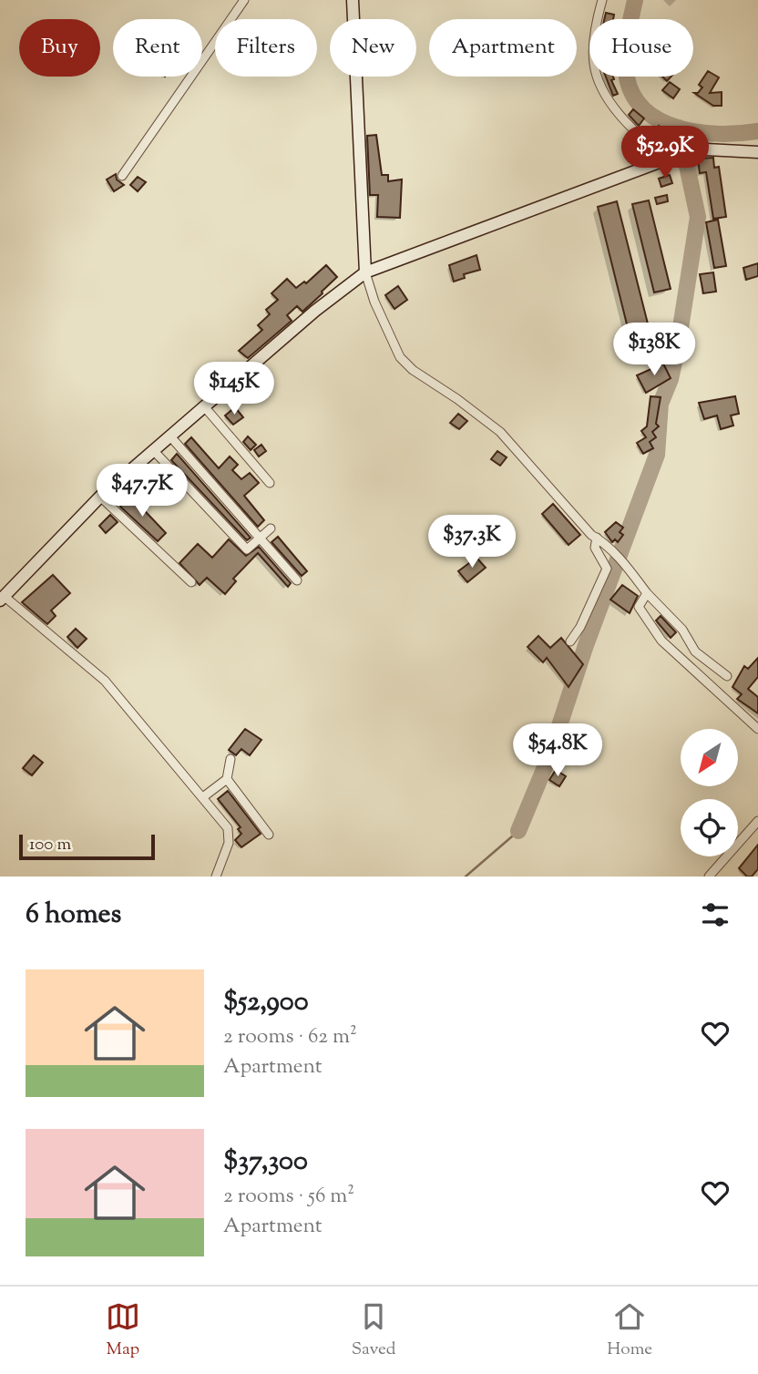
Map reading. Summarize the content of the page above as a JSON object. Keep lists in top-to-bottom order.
{
  "scale_bar": "100 m",
  "north": "bottom left",
  "page": {
    "chip": [
      "Buy",
      "Rent",
      "Filters",
      "New",
      "Apartment",
      "House"
    ],
    "price": [
      "$52.9K",
      "$138K",
      "$145K",
      "$47.7K",
      "$37.3K",
      "$54.8K"
    ],
    "scale": "100 m",
    "heading": "6 homes",
    "list": [
      {
        "name": "$52,900",
        "note": "2 rooms · 62 m² · Apartment"
      },
      {
        "name": "$37,300",
        "note": "2 rooms · 56 m² · Apartment"
      }
    ],
    "tabs": ["Map", "Saved", "Home"]
  }
}
